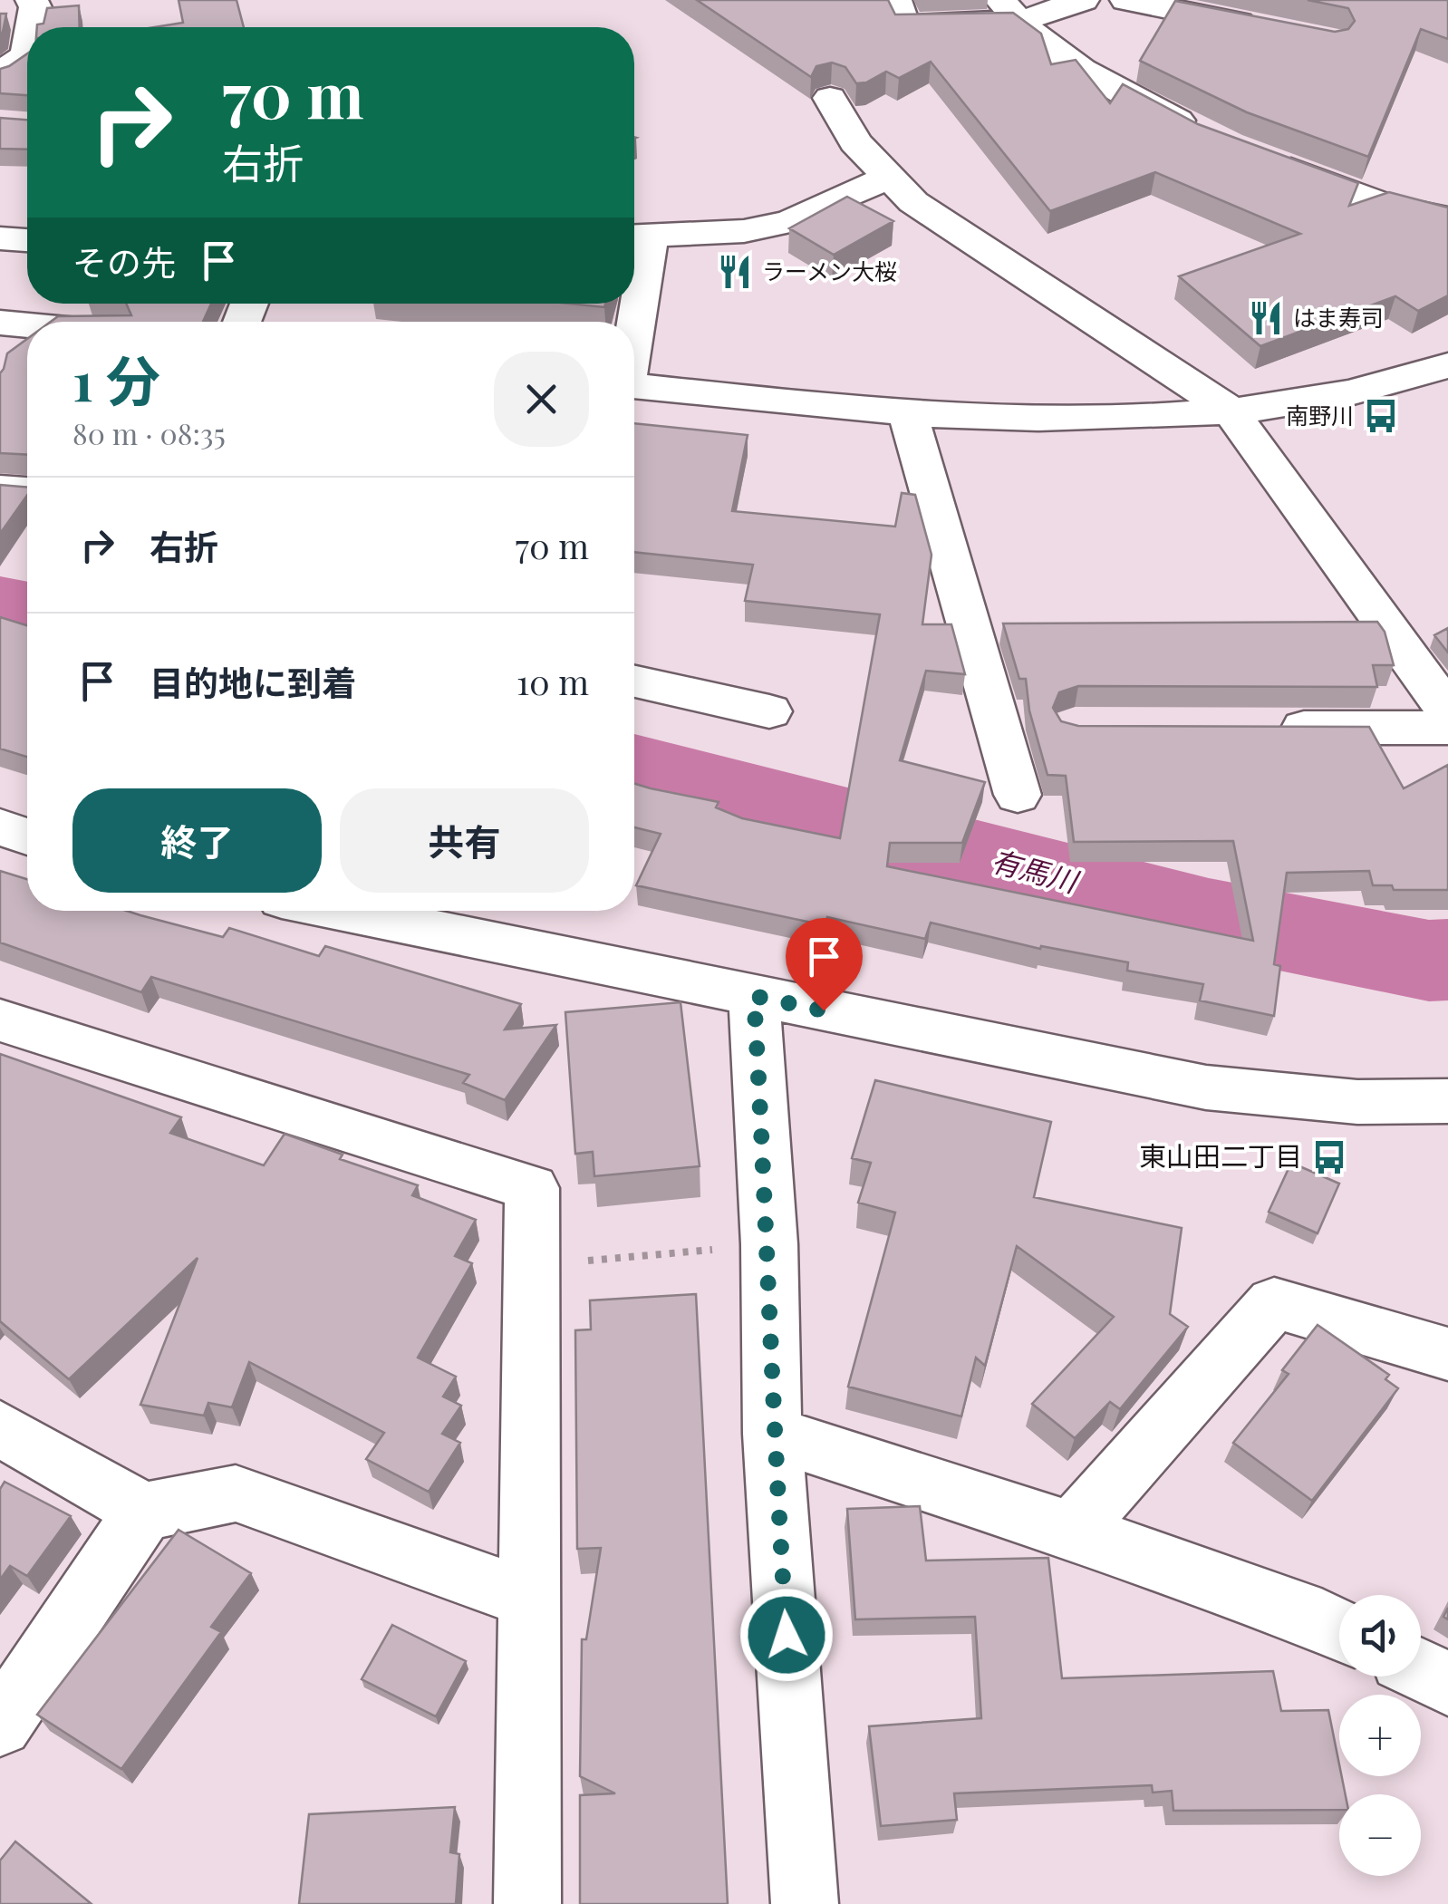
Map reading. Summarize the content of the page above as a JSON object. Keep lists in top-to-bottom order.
{
  "water": ["有馬川"],
  "places": {
    "restaurant": ["ラーメン大桜", "はま寿司"],
    "bus stop": ["南野川", "東山田二丁目"]
  },
  "page": {
    "turn": ["70 m", "右折"],
    "then": "その先",
    "heading": ["1 分", "80 m · 08:35"],
    "list": [
      {
        "name": "右折",
        "value": "70 m"
      },
      {
        "name": "目的地に到着",
        "value": "10 m"
      }
    ],
    "buttons": ["終了", "共有"],
    "map_buttons": ["+", "−"]
  }
}
